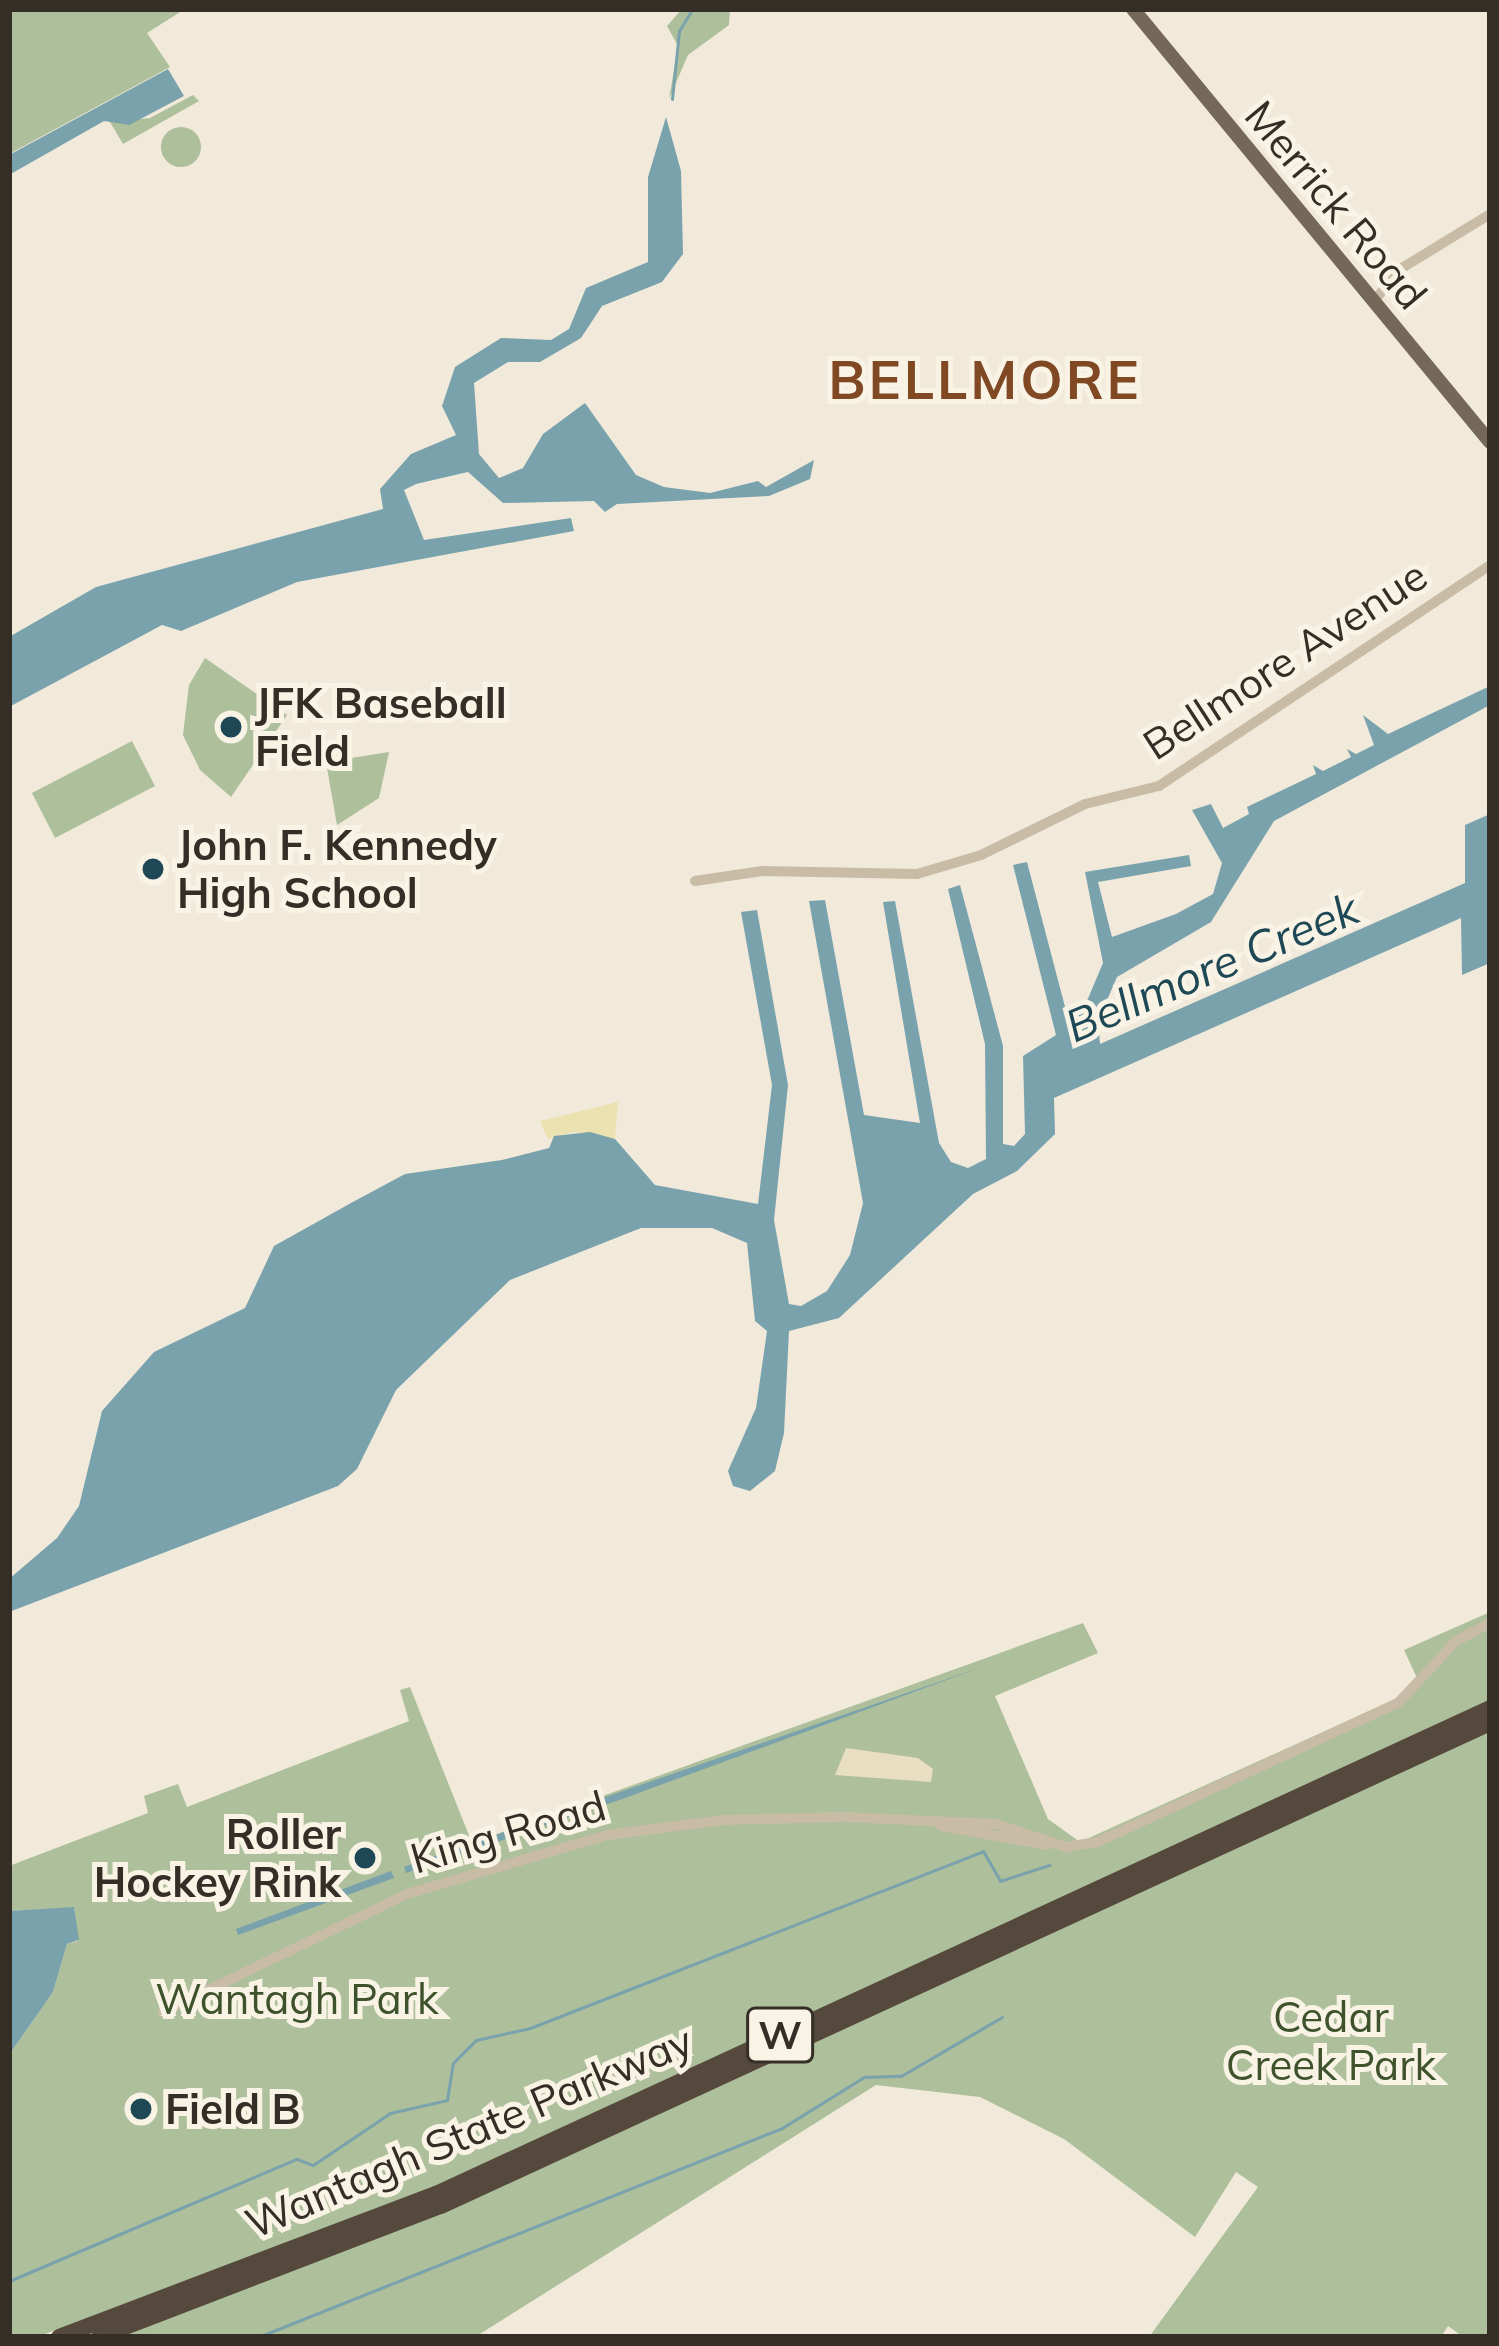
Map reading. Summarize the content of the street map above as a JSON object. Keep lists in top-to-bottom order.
{
  "streets": {
    "highway": ["W", "Wantagh State Parkway"],
    "main road": ["Merrick Road"],
    "street": ["Bellmore Avenue", "King Road"]
  },
  "districts": ["BELLMORE"],
  "water": ["Bellmore Creek"],
  "parks": ["Wantagh Park", "Cedar Creek Park"],
  "places": [
    "JFK Baseball Field",
    "John F. Kennedy High School",
    "Roller Hockey Rink",
    "Field B"
  ]
}
